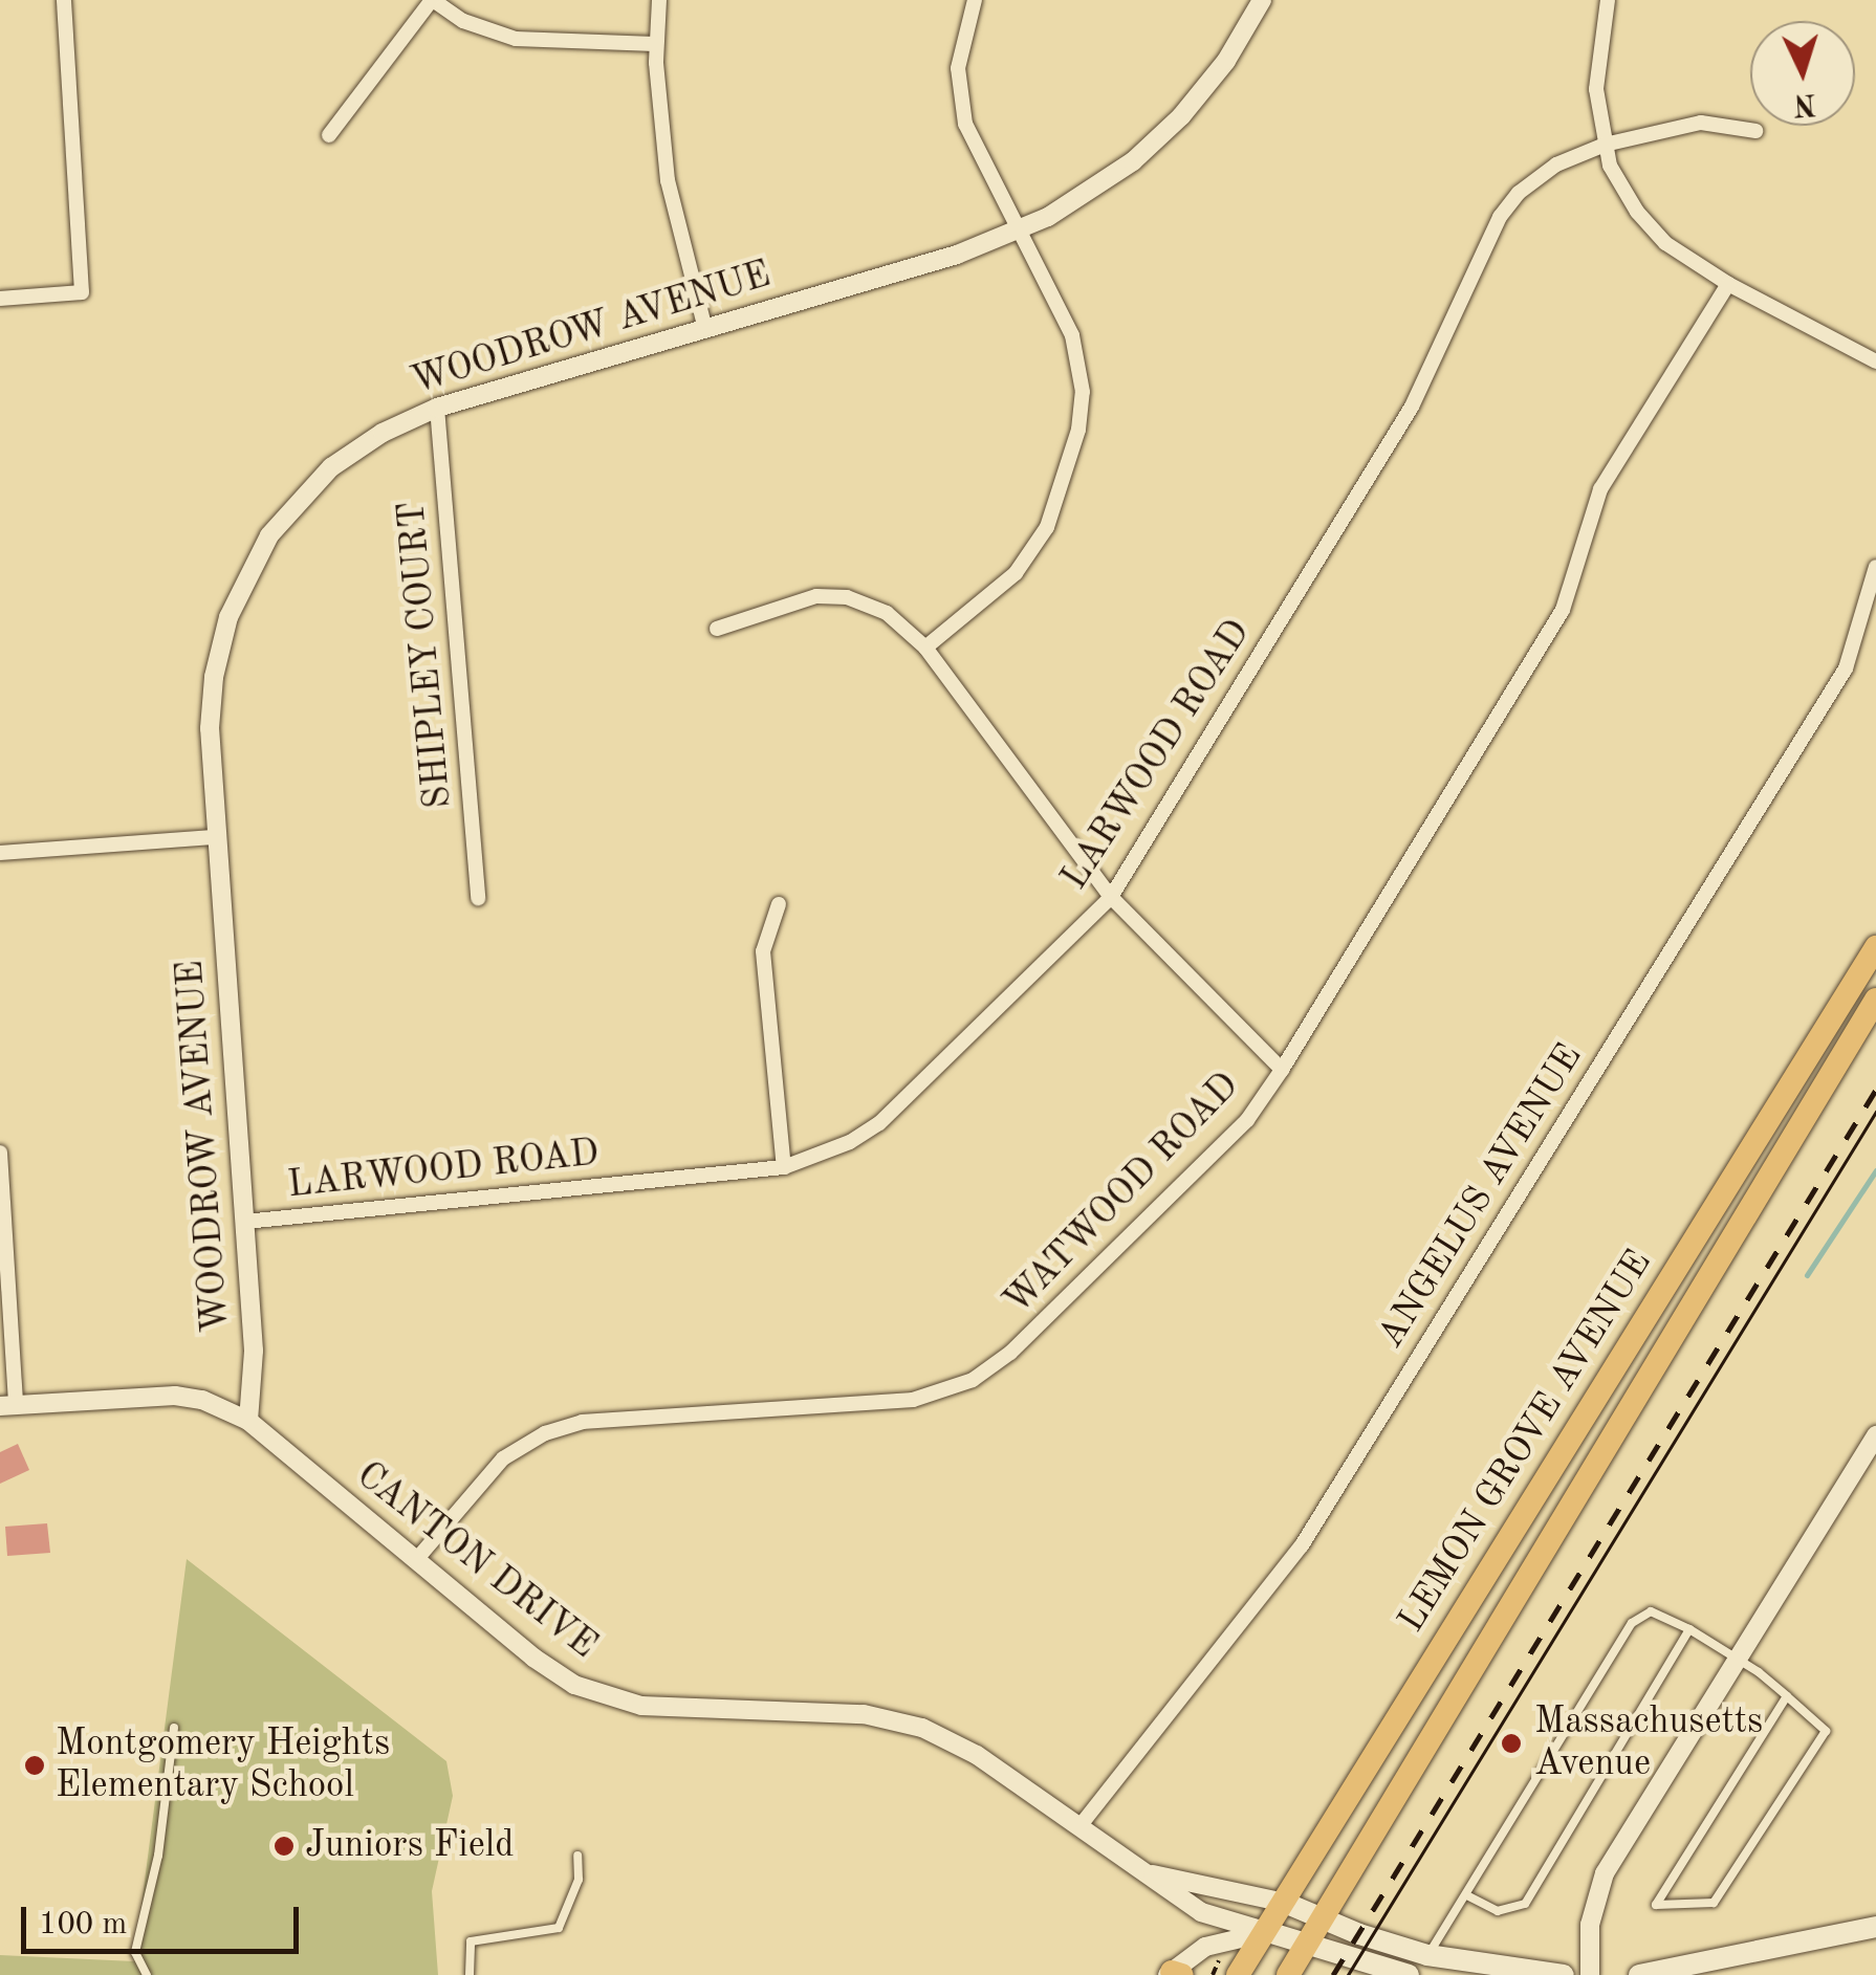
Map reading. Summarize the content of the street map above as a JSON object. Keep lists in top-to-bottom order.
{
  "streets": {
    "main road": ["LEMON GROVE AVENUE"],
    "street": [
      "WOODROW AVENUE",
      "SHIPLEY COURT",
      "LARWOOD ROAD",
      "WATWOOD ROAD",
      "ANGELUS AVENUE",
      "CANTON DRIVE"
    ]
  },
  "crossings": [
    ["WOODROW AVENUE", "SHIPLEY COURT"],
    ["WOODROW AVENUE", "LARWOOD ROAD"],
    ["WOODROW AVENUE", "CANTON DRIVE"],
    ["WATWOOD ROAD", "CANTON DRIVE"],
    ["ANGELUS AVENUE", "CANTON DRIVE"],
    ["LEMON GROVE AVENUE", "CANTON DRIVE"]
  ],
  "places": ["Massachusetts Avenue", "Montgomery Heights Elementary School", "Juniors Field"],
  "scale_bar": "100 m",
  "north": "bottom"
}
